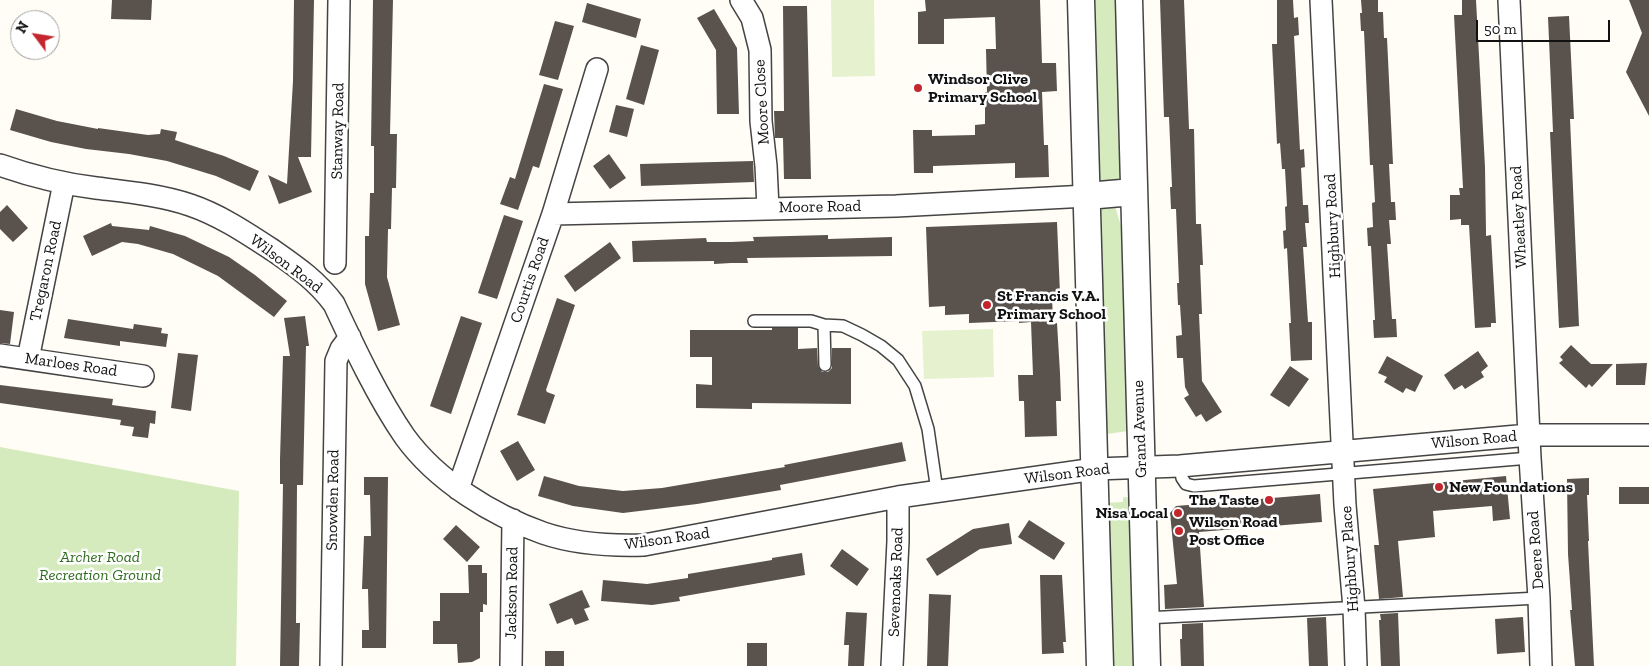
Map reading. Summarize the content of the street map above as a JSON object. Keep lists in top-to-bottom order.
{
  "streets": {
    "street": [
      "Moore Close",
      "Stanway Road",
      "Moore Road",
      "Wheatley Road",
      "Highbury Road",
      "Wilson Road",
      "Tregaron Road",
      "Courtis Road",
      "Marloes Road",
      "Grand Avenue",
      "Snowden Road",
      "Deere Road",
      "Highbury Place",
      "Sevenoaks Road",
      "Jackson Road"
    ]
  },
  "crossings": [
    ["Moore Close", "Moore Road"],
    ["Moore Road", "Courtis Road"],
    ["Wheatley Road", "Wilson Road"],
    ["Wheatley Road", "Deere Road"],
    ["Highbury Road", "Wilson Road"],
    ["Highbury Road", "Highbury Place"],
    ["Wilson Road", "Tregaron Road"],
    ["Wilson Road", "Courtis Road"],
    ["Wilson Road", "Grand Avenue"],
    ["Wilson Road", "Snowden Road"],
    ["Wilson Road", "Deere Road"],
    ["Wilson Road", "Highbury Place"],
    ["Wilson Road", "Sevenoaks Road"],
    ["Wilson Road", "Jackson Road"],
    ["Tregaron Road", "Marloes Road"]
  ],
  "parks": ["Archer Road Recreation Ground"],
  "places": [
    "Windsor Clive Primary School",
    "St Francis V.A. Primary School",
    "New Foundations",
    "The Taste",
    "Nisa Local",
    "Wilson Road Post Office"
  ],
  "scale_bar": "50 m",
  "north": "top left"
}
